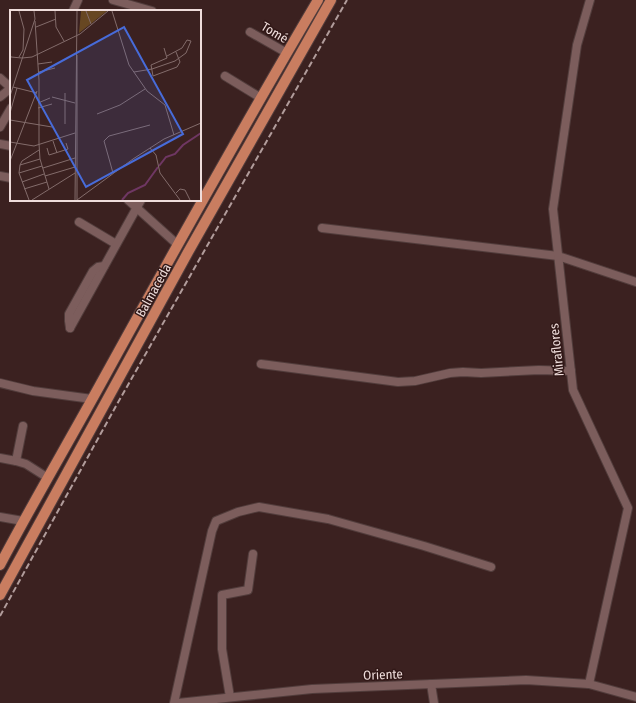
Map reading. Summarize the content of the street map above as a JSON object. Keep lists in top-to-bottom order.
{
  "streets": {
    "main road": ["Balmaceda"],
    "street": ["Tomé", "Miraflores", "Oriente"]
  },
  "crossings": [
    ["Tomé", "Balmaceda"],
    ["Miraflores", "Oriente"]
  ]
}
